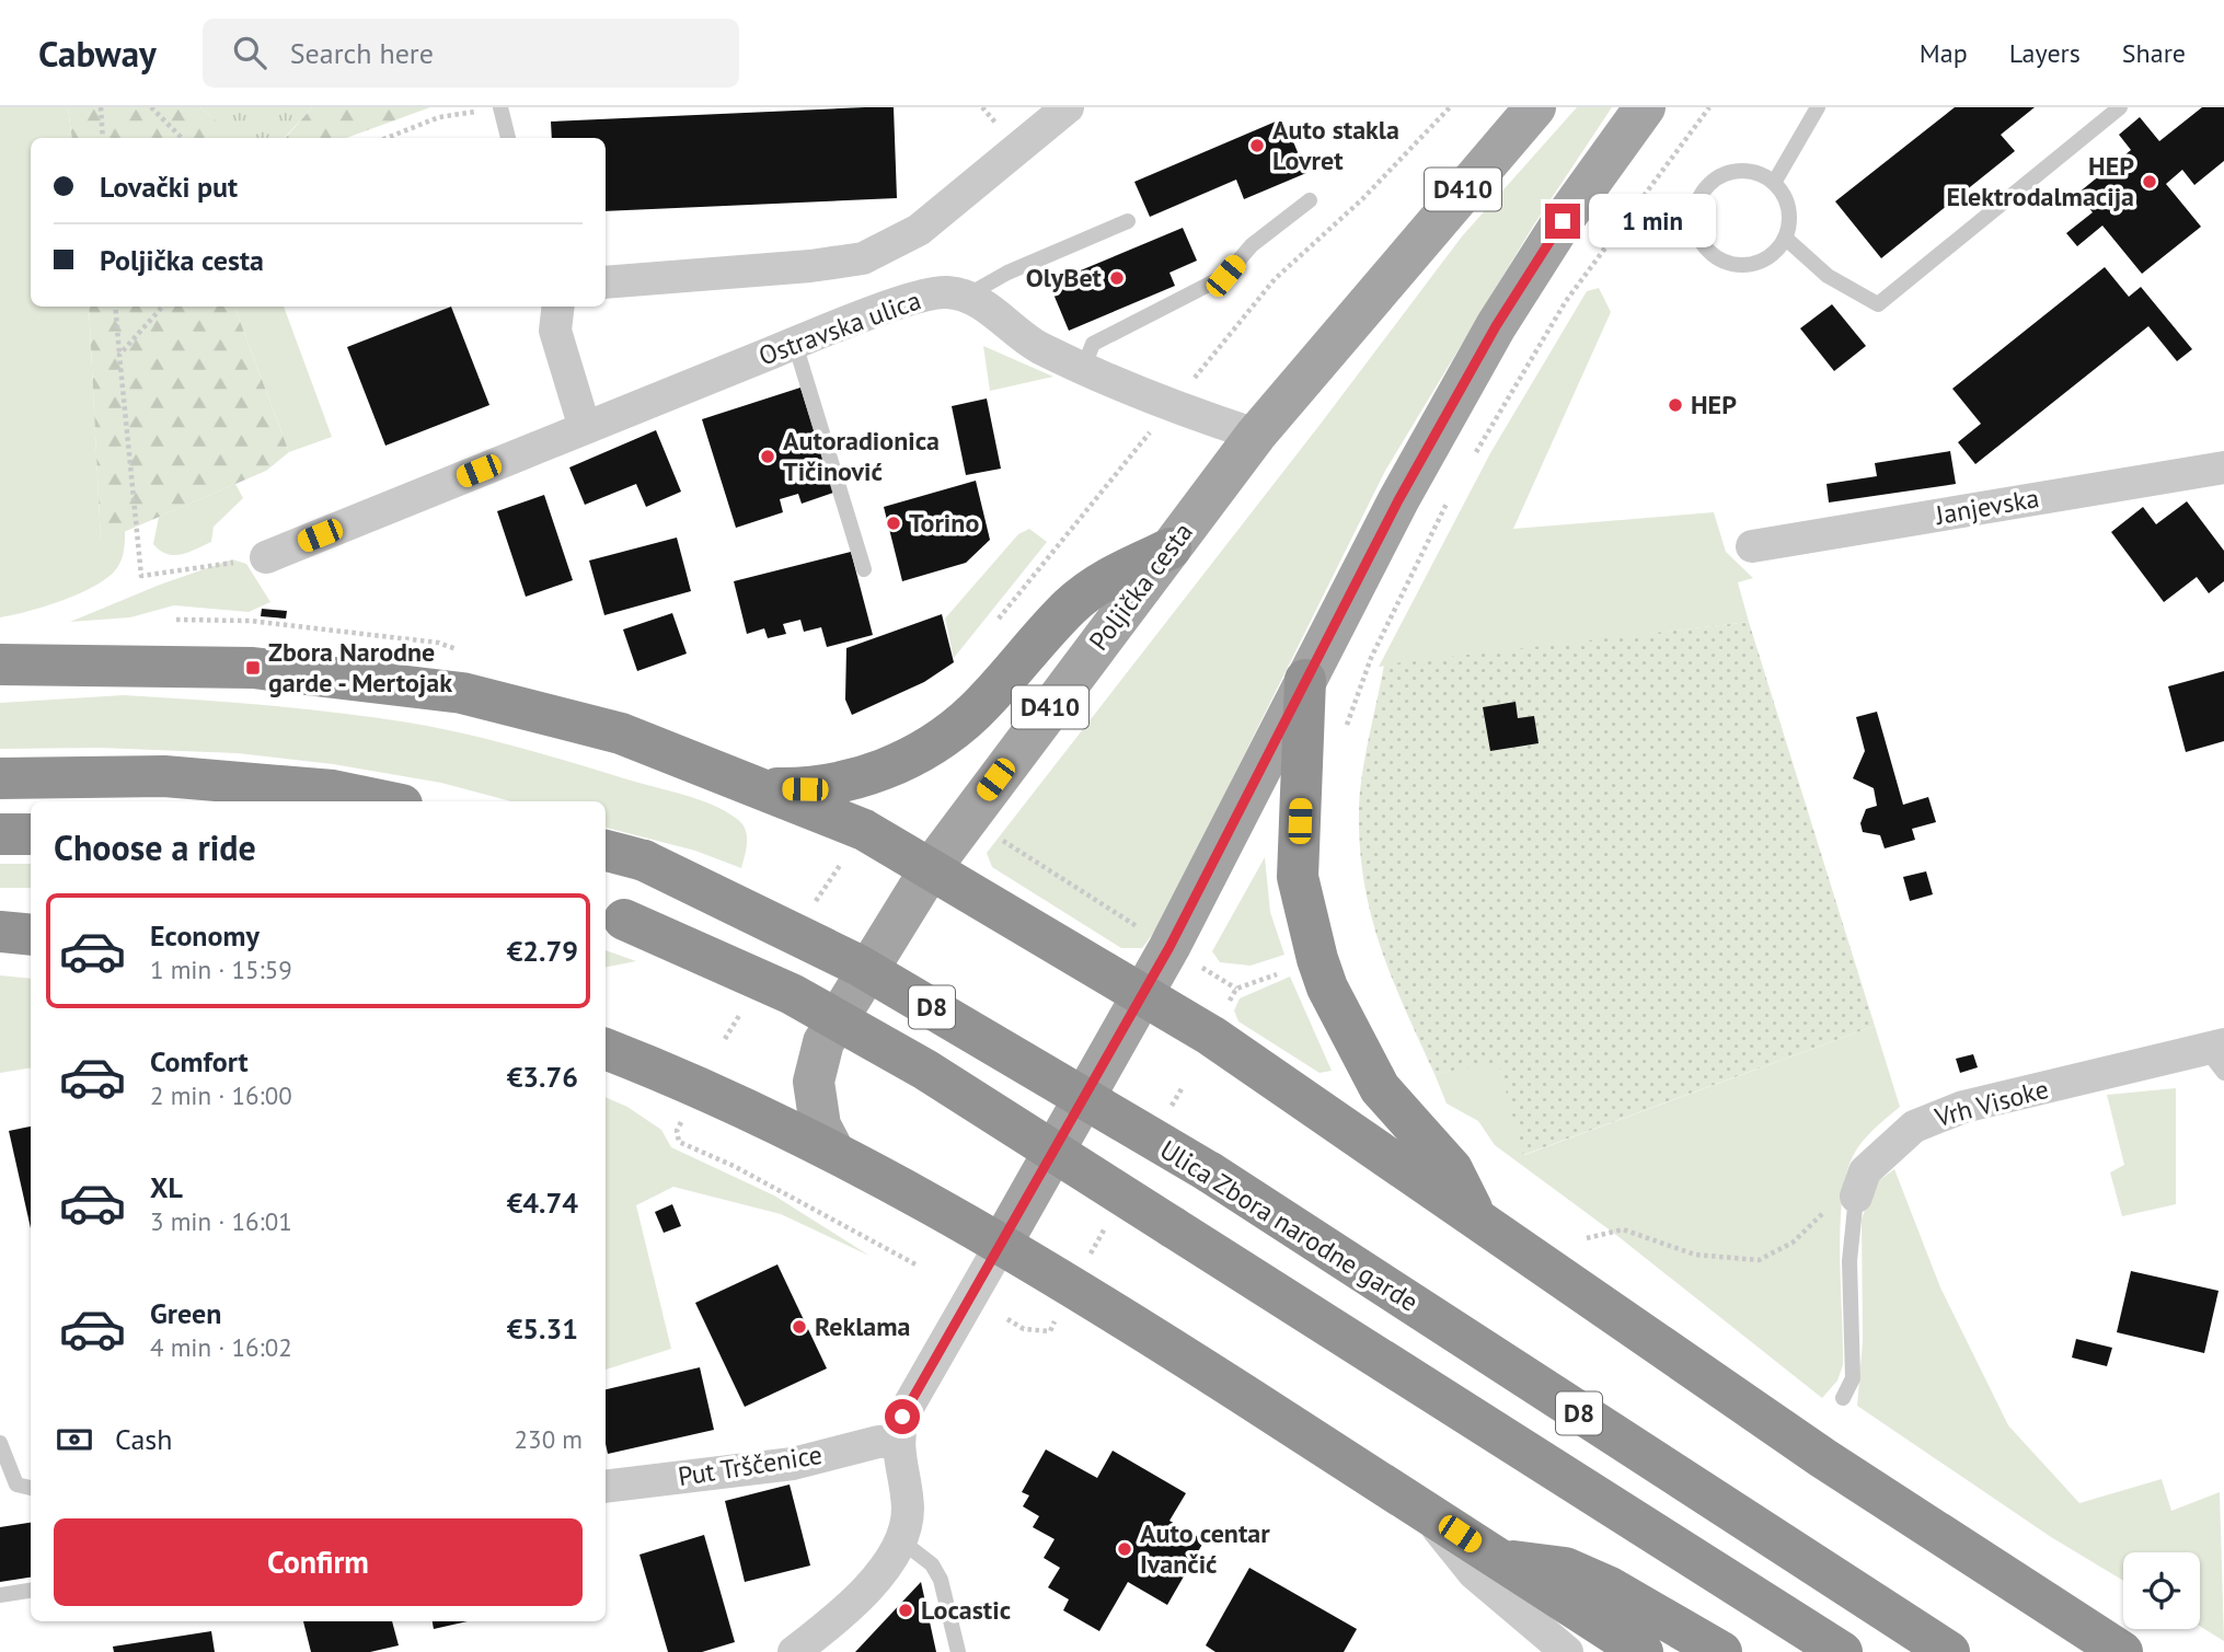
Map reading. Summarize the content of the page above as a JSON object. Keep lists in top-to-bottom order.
{
  "streets": {
    "highway": ["D8", "Ulica Zbora narodne garde"],
    "main road": ["D410", "Poljička cesta"],
    "street": [
      "Ostravska ulica",
      "Janjevska",
      "Vrh Visoke",
      "Put Trščenice"
    ]
  },
  "places": {
    "other": [
      "Auto stakla Lovret",
      "HEP Elektrodalmacija",
      "OlyBet",
      "HEP",
      "Autoradionica Tičinović",
      "Torino",
      "Reklama",
      "Auto centar Ivančić",
      "Locastic"
    ],
    "transit": ["Zbora Narodne garde - Mertojak"]
  },
  "page": {
    "header": "Cabway",
    "search": "Search here",
    "nav": ["Map", "Layers", "Share"],
    "banner": ["Lovački put", "Poljička cesta"],
    "bubble": "1 min",
    "heading": "Choose a ride",
    "list": [
      {
        "name": "Economy",
        "note": "1 min · 15:59",
        "value": "€2.79"
      },
      {
        "name": "Comfort",
        "note": "2 min · 16:00",
        "value": "€3.76"
      },
      {
        "name": "XL",
        "note": "3 min · 16:01",
        "value": "€4.74"
      },
      {
        "name": "Green",
        "note": "4 min · 16:02",
        "value": "€5.31"
      }
    ],
    "pay": ["Cash", "230 m"],
    "buttons": "Confirm"
  }
}
